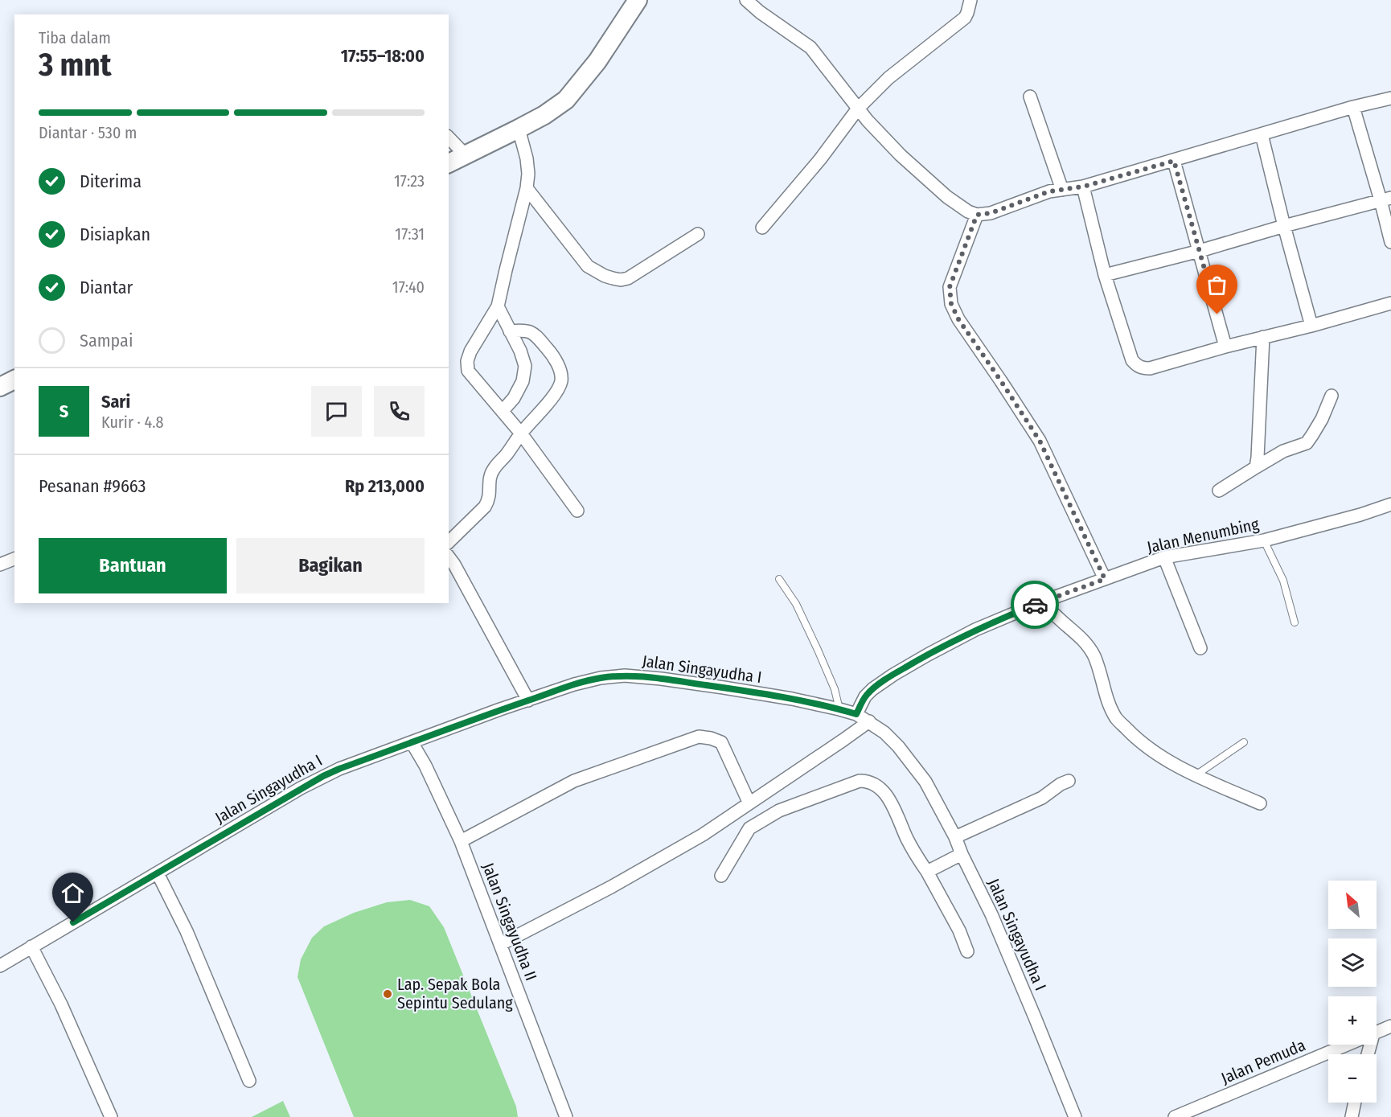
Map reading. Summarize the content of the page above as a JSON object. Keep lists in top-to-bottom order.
{
  "streets": {
    "street": [
      "Jalan Menumbing",
      "Jalan Singayudha I",
      "Jalan Singayudha II",
      "Jalan Pemuda"
    ]
  },
  "crossings": [
    ["Jalan Menumbing", "Jalan Singayudha I"],
    ["Jalan Singayudha I", "Jalan Singayudha II"]
  ],
  "places": ["Lap. Sepak Bola Sepintu Sedulang"],
  "north": "top left",
  "page": {
    "heading": ["3 mnt", "Tiba dalam", "17:55–18:00"],
    "panel": [
      "Sari",
      "Kurir · 4.8",
      "Pesanan #9663",
      "Rp 213,000"
    ],
    "bar": "Diantar · 530 m",
    "list": [
      ["Diterima", "17:23"],
      ["Disiapkan", "17:31"],
      ["Diantar", "17:40"],
      "Sampai"
    ],
    "round": "S",
    "buttons": ["Bantuan", "Bagikan"],
    "map_buttons": ["+", "−"]
  }
}
